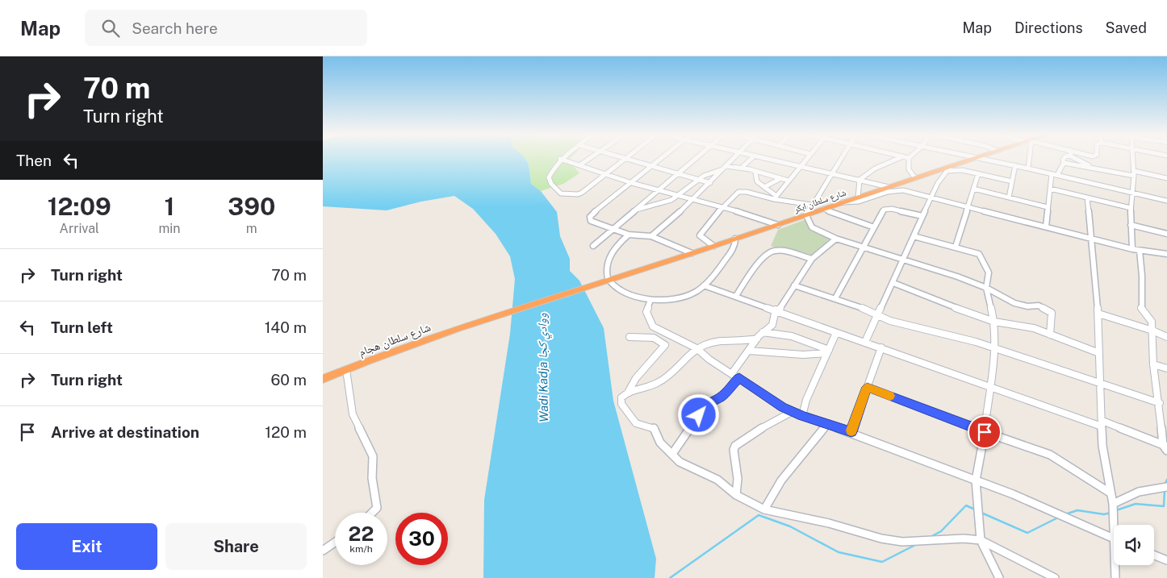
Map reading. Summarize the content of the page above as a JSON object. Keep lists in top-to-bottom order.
{
  "streets": {
    "highway": ["شارع سلطان ابكر", "شارع سلطان هجام"]
  },
  "crossings": [
    ["شارع سلطان ابكر", "شارع سلطان هجام"]
  ],
  "water": ["Wadi Kadja ووادي كجا"],
  "page": {
    "header": "Map",
    "search": "Search here",
    "nav": ["Map", "Directions", "Saved"],
    "turn": ["70 m", "Turn right"],
    "then": "Then",
    "eta": [
      "12:09",
      "Arrival",
      "1",
      "min",
      "390",
      "m"
    ],
    "list": [
      {
        "name": "Turn right",
        "value": "70 m"
      },
      {
        "name": "Turn left",
        "value": "140 m"
      },
      {
        "name": "Turn right",
        "value": "60 m"
      },
      {
        "name": "Arrive at destination",
        "value": "120 m"
      }
    ],
    "speed": "22 km/h",
    "limit": "30",
    "buttons": ["Exit", "Share"]
  }
}
